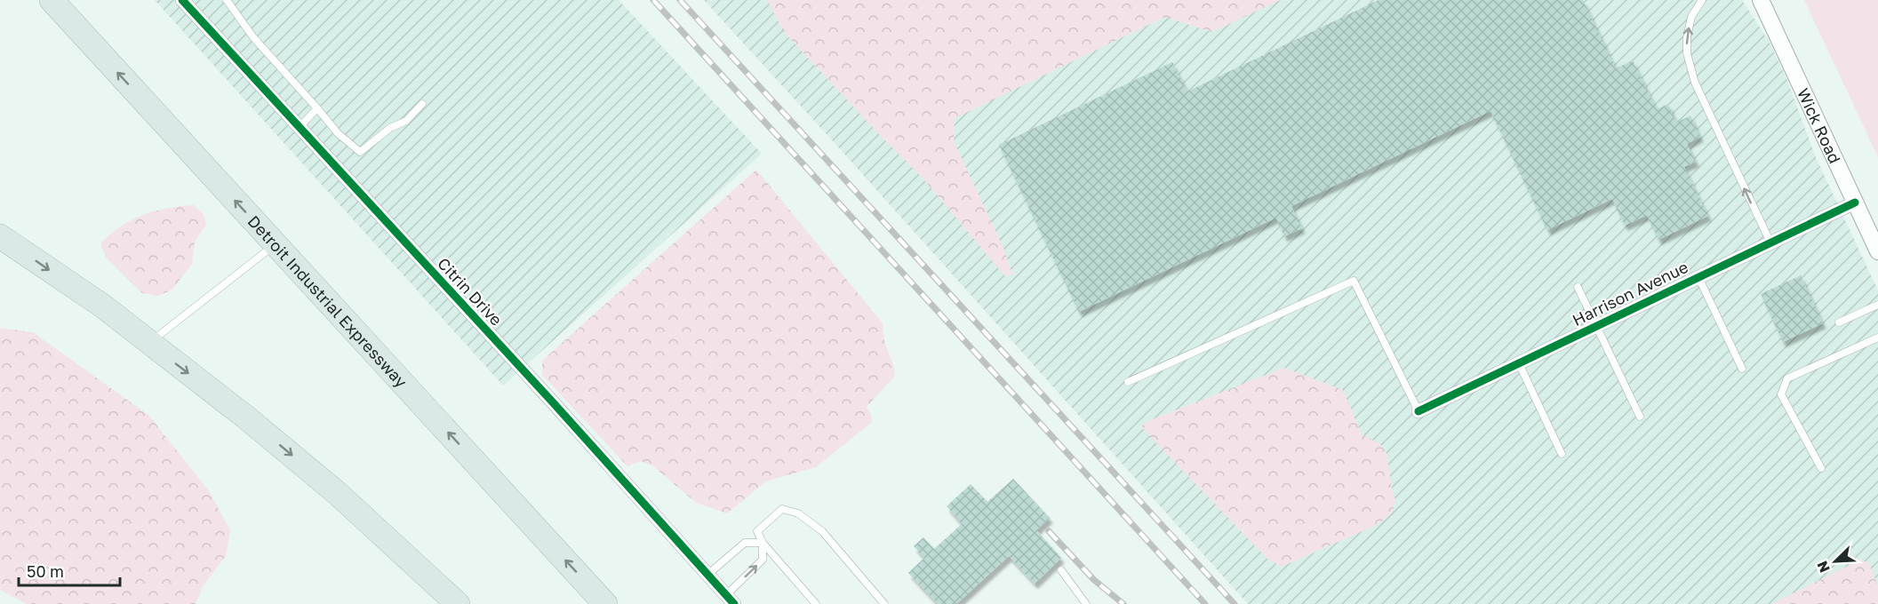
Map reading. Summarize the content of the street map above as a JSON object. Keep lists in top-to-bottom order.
{
  "streets": {
    "highway": ["Detroit Industrial Expressway"],
    "street": ["Wick Road", "Citrin Drive", "Harrison Avenue"]
  },
  "crossings": [
    ["Wick Road", "Harrison Avenue"]
  ],
  "scale_bar": "50 m",
  "north": "bottom left"
}
